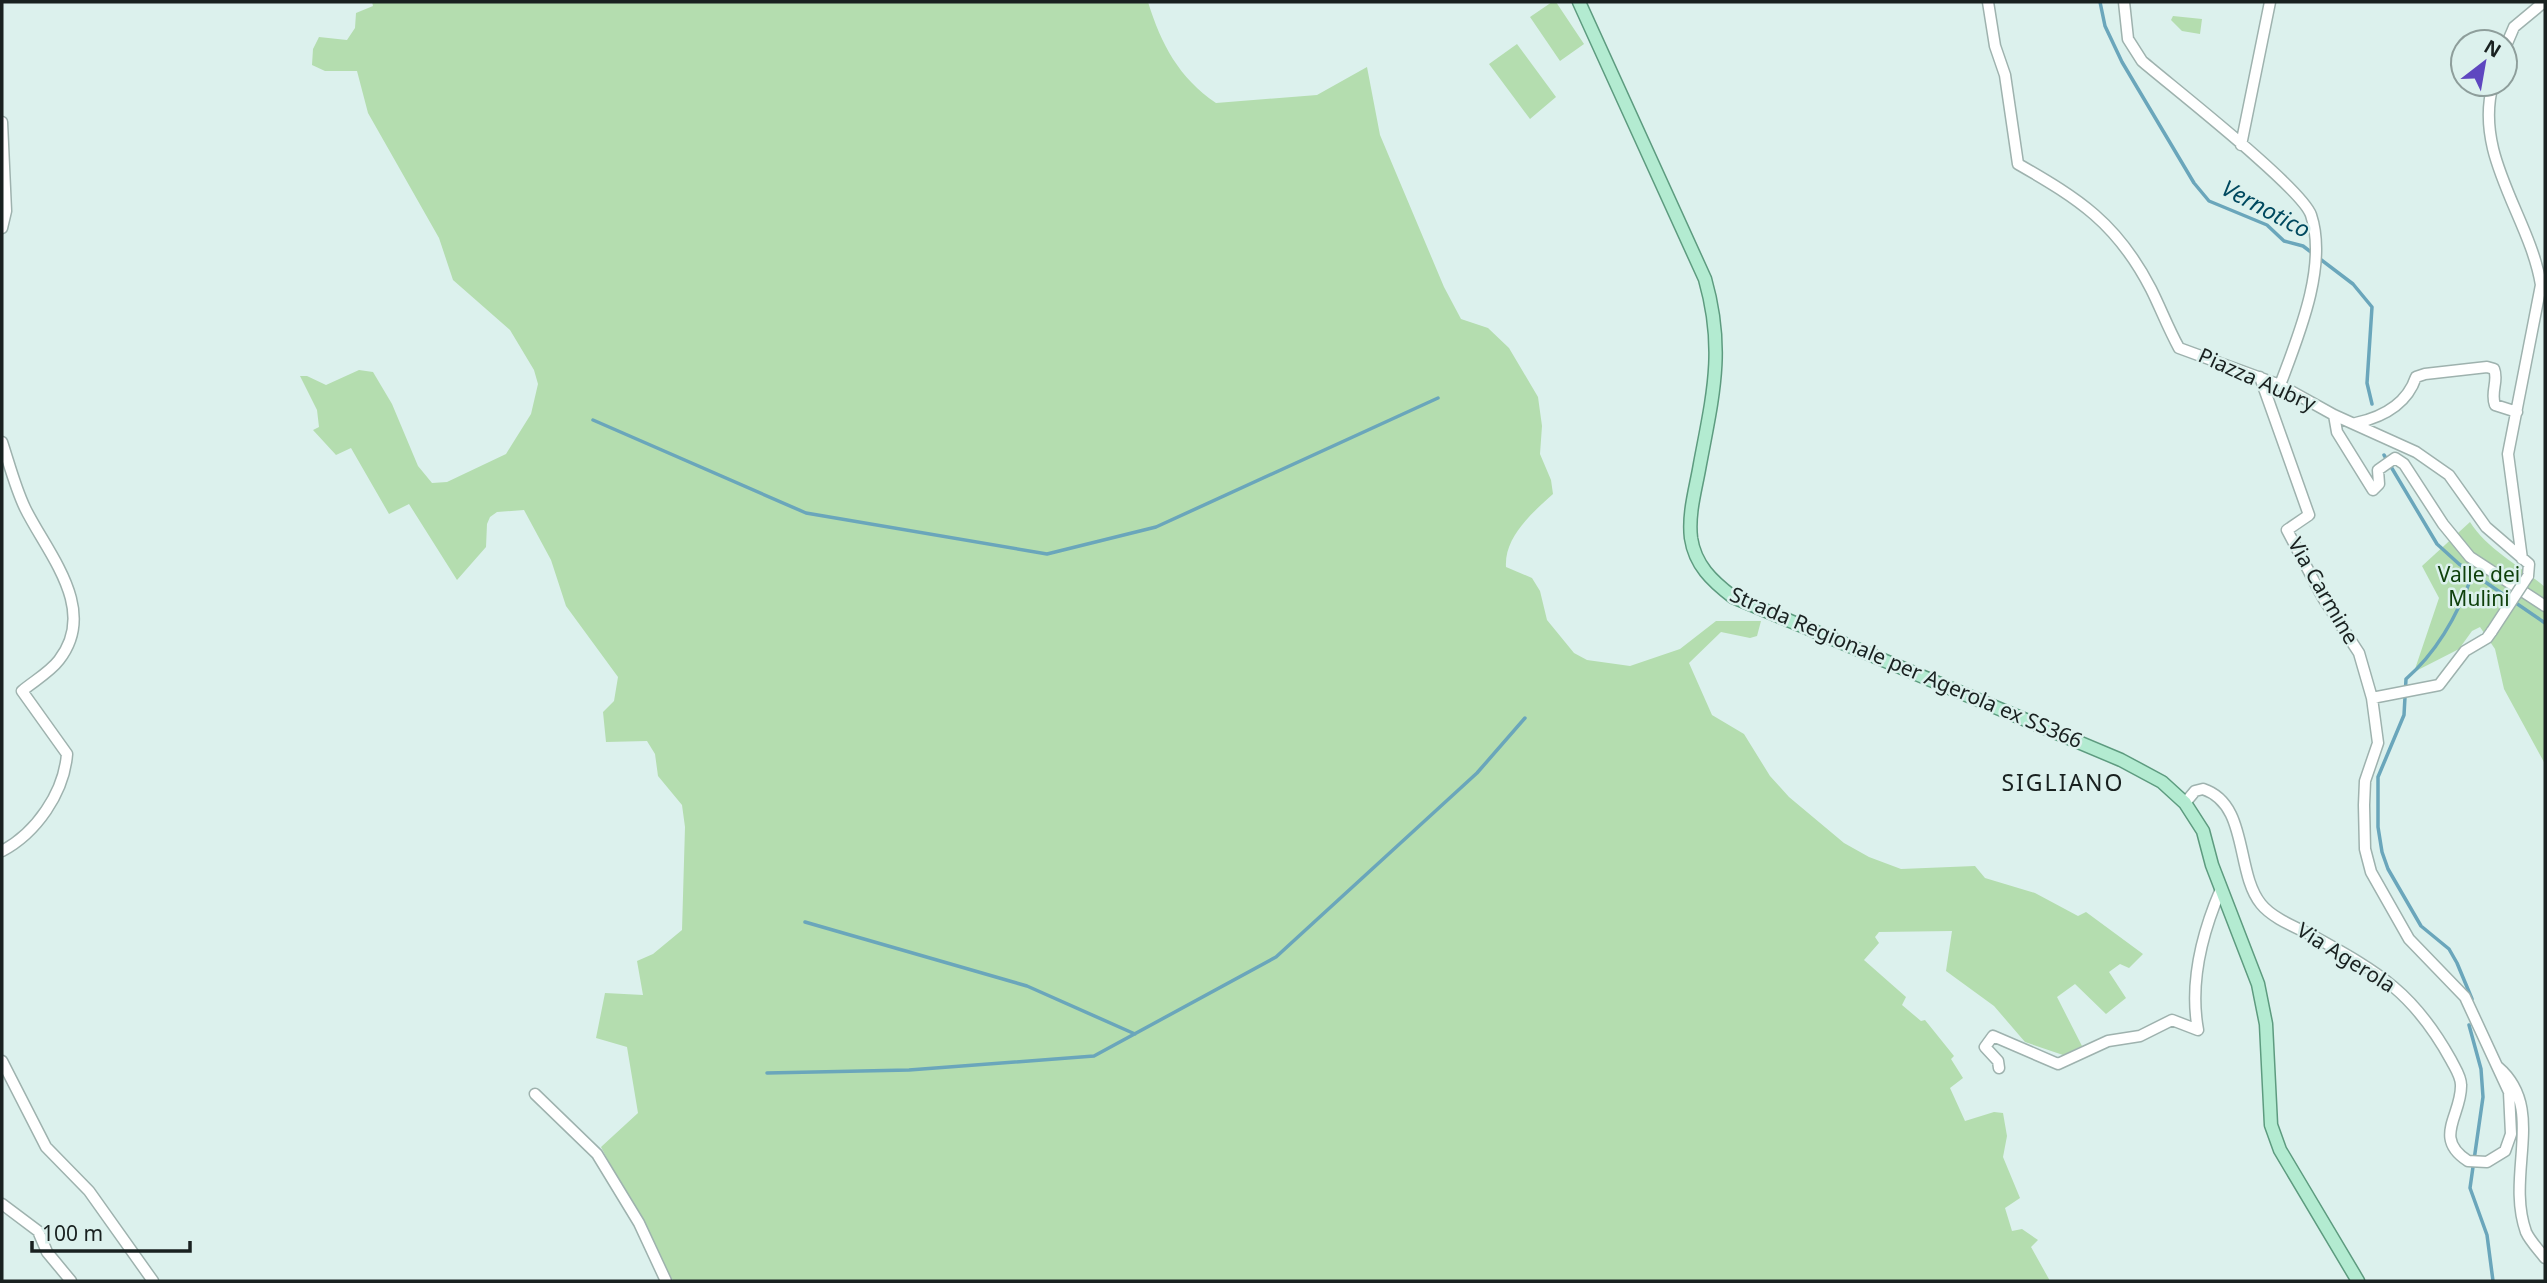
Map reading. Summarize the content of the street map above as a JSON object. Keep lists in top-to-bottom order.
{
  "streets": {
    "main road": ["Strada Regionale per Agerola ex SS366"],
    "street": ["Piazza Aubry", "Via Carmine", "Via Agerola"]
  },
  "crossings": [
    ["Piazza Aubry", "Via Carmine"],
    ["Via Carmine", "Via Agerola"],
    ["Strada Regionale per Agerola ex SS366", "Via Agerola"]
  ],
  "districts": ["SIGLIANO"],
  "water": ["Vernotico"],
  "parks": ["Valle dei Mulini"],
  "scale_bar": "100 m",
  "north": "top right"
}
